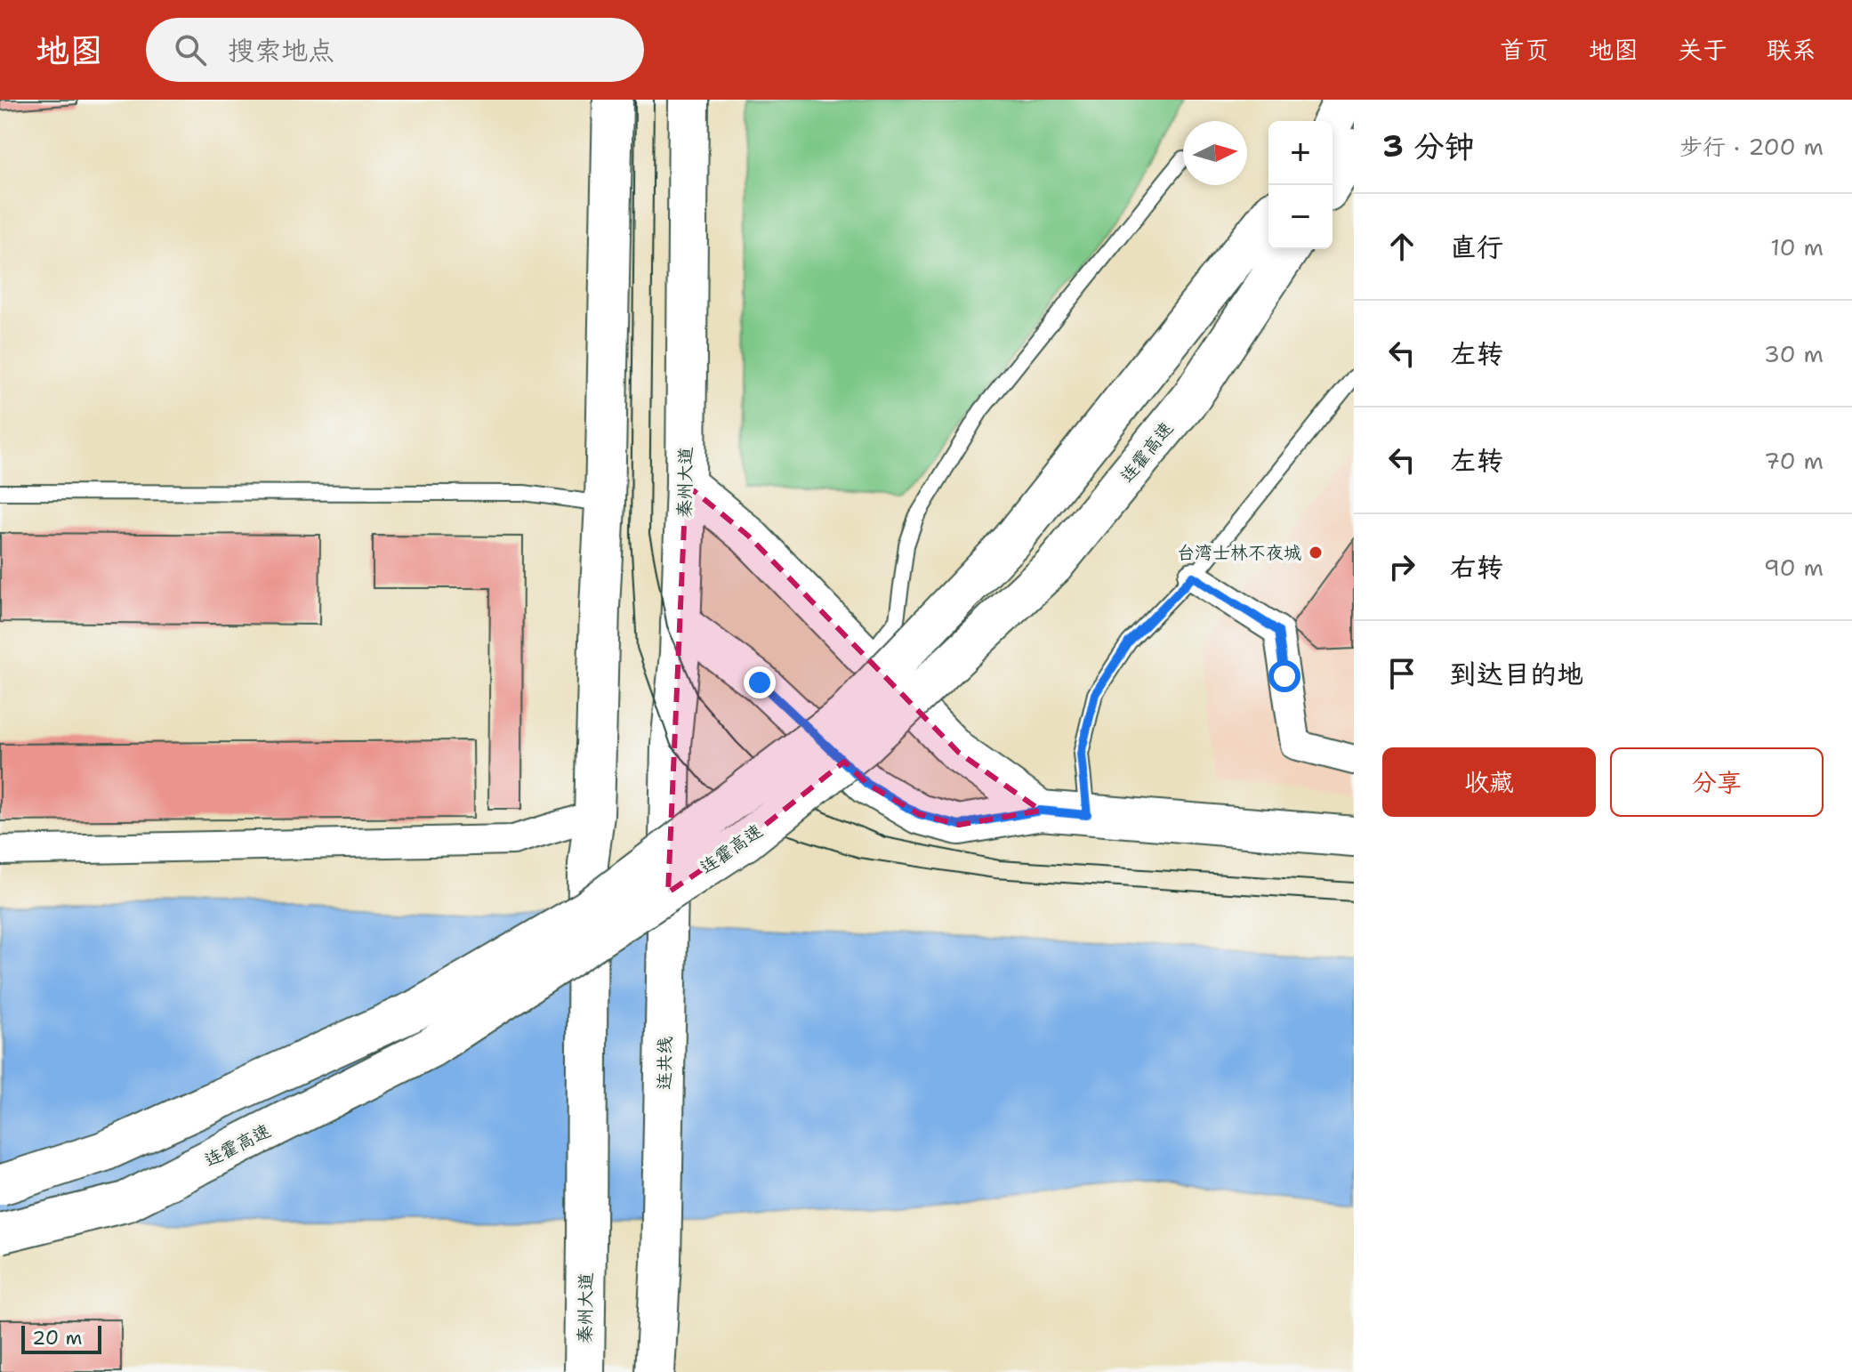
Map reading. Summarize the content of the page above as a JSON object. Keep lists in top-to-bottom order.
{
  "streets": {
    "main road": ["连霍高速", "秦州大道", "连共线"]
  },
  "crossings": [
    ["秦州大道", "连共线"]
  ],
  "places": ["台湾士林不夜城"],
  "scale_bar": "20 m",
  "north": "right",
  "page": {
    "header": "地图",
    "search": "搜索地点",
    "nav": [
      "首页",
      "地图",
      "关于",
      "联系"
    ],
    "heading": ["3 分钟", "步行 · 200 m"],
    "map_buttons": ["+", "−"],
    "list": [
      ["直行", "10 m"],
      ["左转", "30 m"],
      ["左转", "70 m"],
      ["右转", "90 m"],
      "到达目的地"
    ],
    "buttons": ["收藏", "分享"],
    "scale": "20 m"
  }
}
